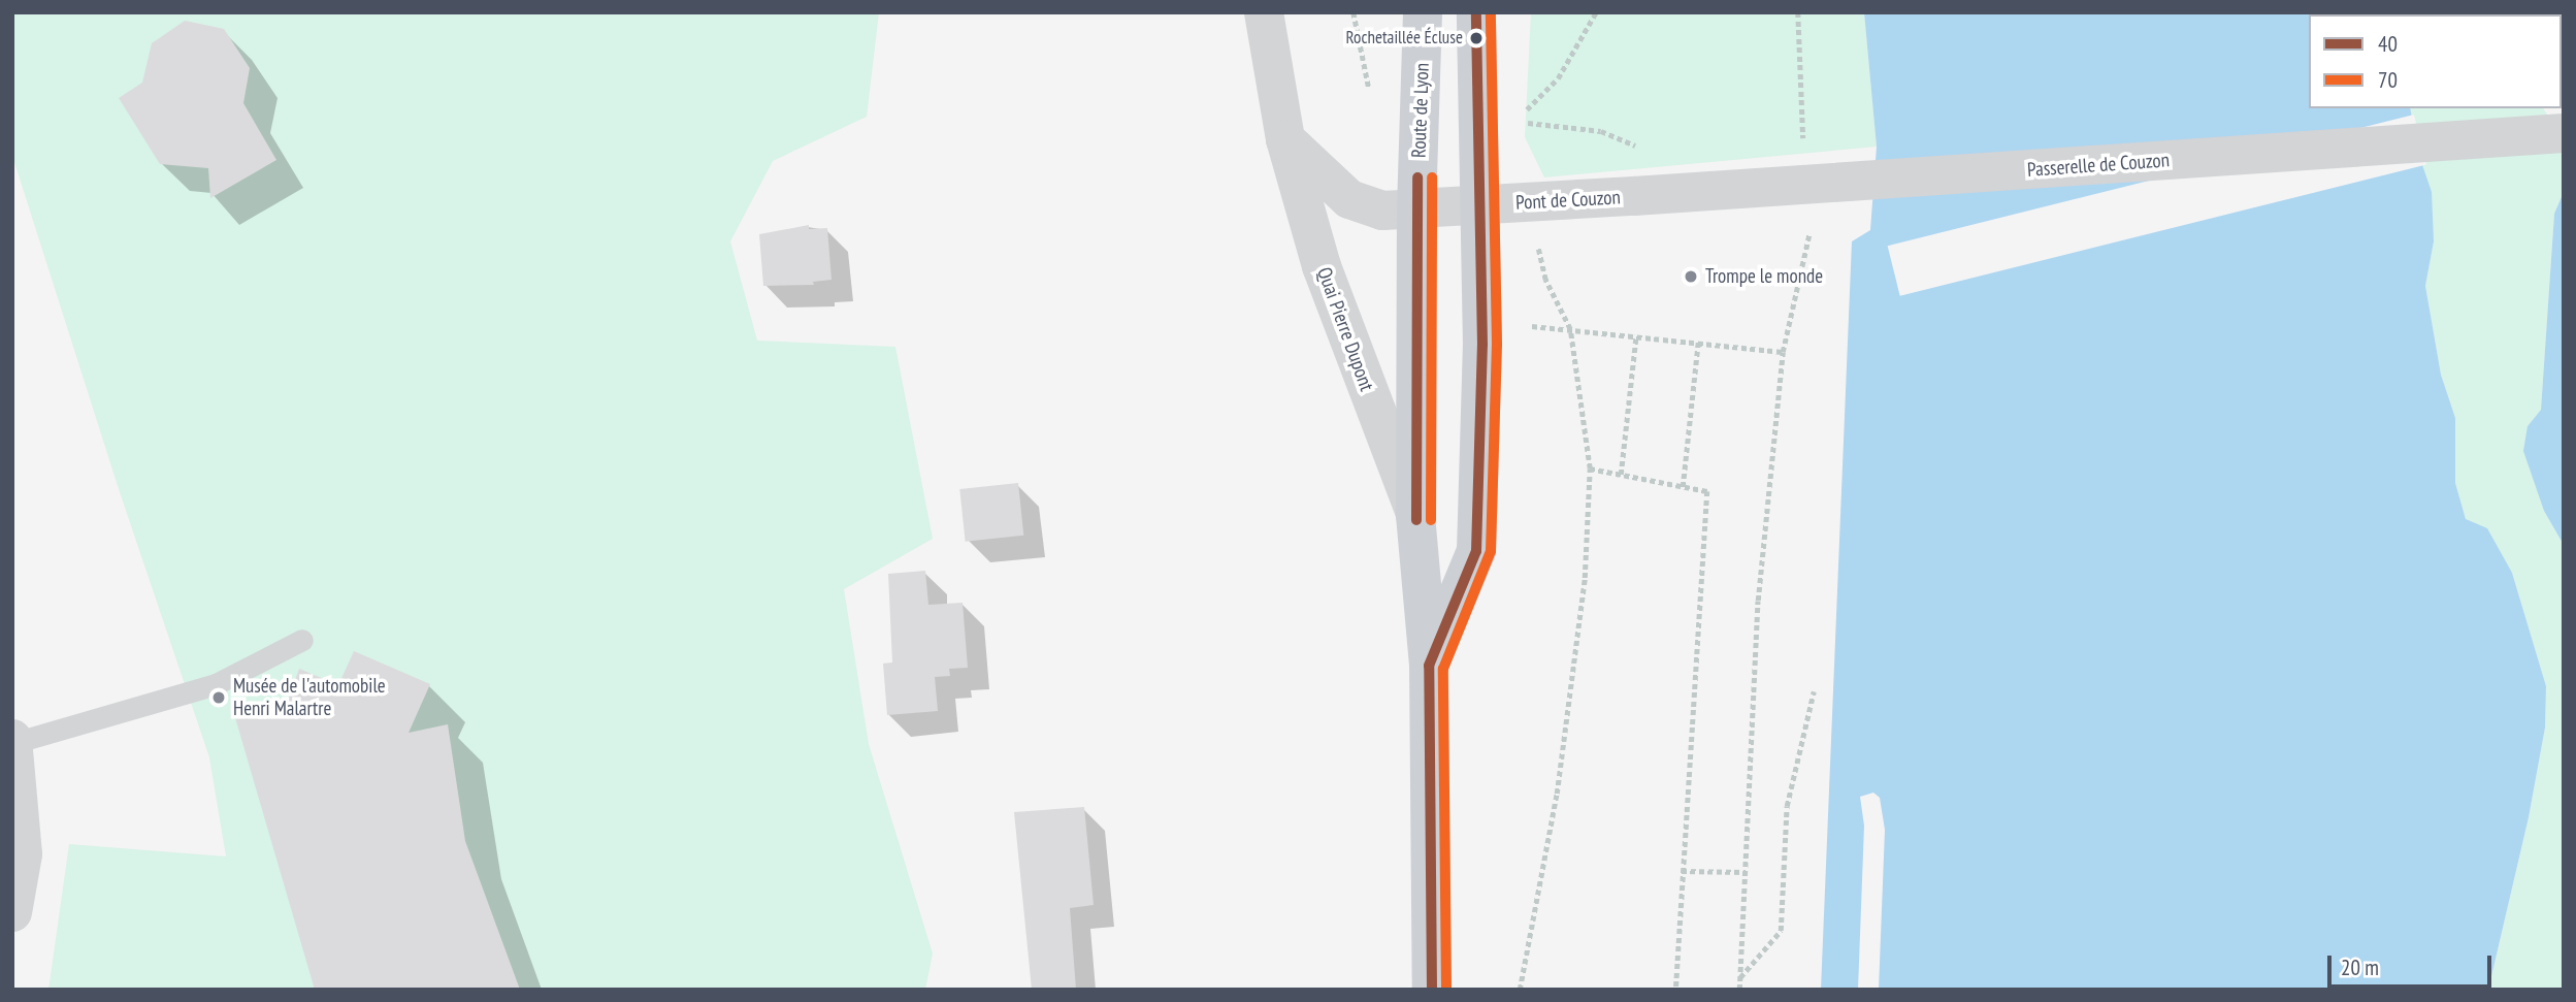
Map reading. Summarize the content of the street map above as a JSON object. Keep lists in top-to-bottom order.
{
  "streets": {
    "main road": ["Route de Lyon", "Quai Pierre Dupont"],
    "street": ["Passerelle de Couzon", "Pont de Couzon"]
  },
  "crossings": [
    ["Route de Lyon", "Pont de Couzon"],
    ["Route de Lyon", "Quai Pierre Dupont"],
    ["Passerelle de Couzon", "Pont de Couzon"],
    ["Pont de Couzon", "Quai Pierre Dupont"]
  ],
  "places": ["Rochetaillée Écluse", "Trompe le monde", "Musée de l'automobile Henri Malartre"],
  "lines": ["transit line 40", "transit line 70"],
  "legend": ["40", "70"],
  "scale_bar": "20 m"
}
